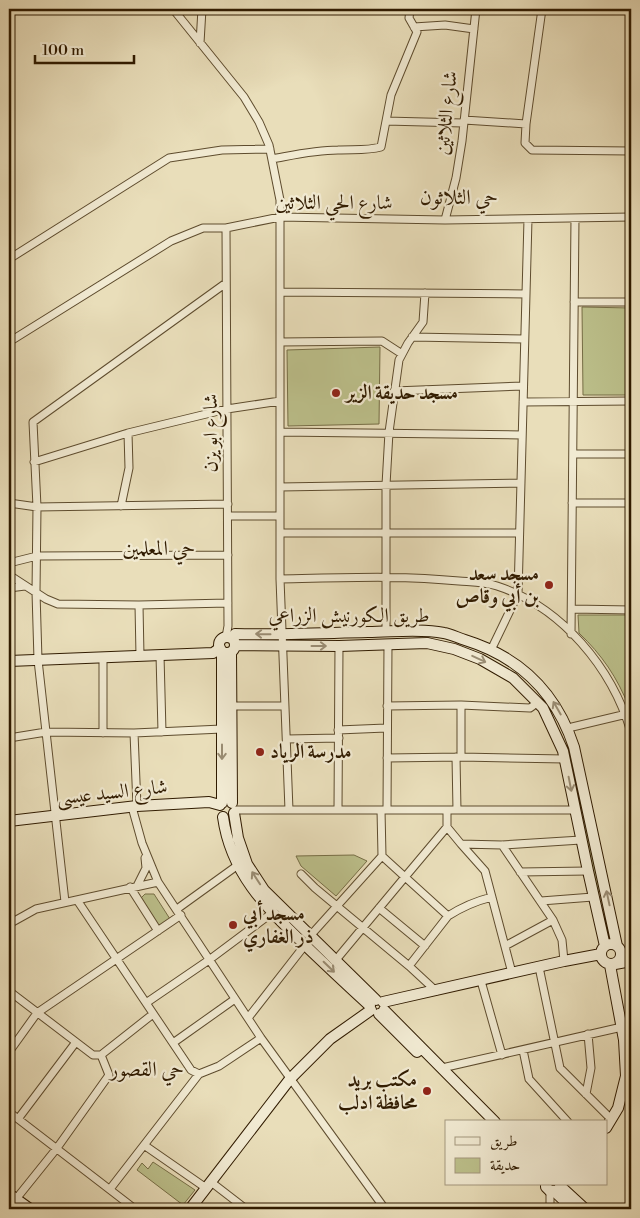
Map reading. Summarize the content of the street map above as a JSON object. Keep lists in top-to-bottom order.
{
  "streets": {
    "street": [
      "شارع الثلاثين",
      "شارع الحي الثلاثين",
      "شارع ابو يزن",
      "طريق الكورنيش الزراعي",
      "شارع السيد عيسى"
    ]
  },
  "crossings": [
    ["شارع الثلاثين", "شارع الحي الثلاثين"],
    ["شارع الحي الثلاثين", "شارع ابو يزن"],
    ["شارع ابو يزن", "طريق الكورنيش الزراعي"]
  ],
  "districts": ["حي الثلاثون", "حي المعلمين", "حي القصور"],
  "places": [
    "مسجد حديقة الزير",
    "مسجد سعد بن أبي وقاص",
    "مدرسة الرياد",
    "مسجد أبي ذر الغفاري",
    "مكتب بريد محافظة ادلب"
  ],
  "legend": ["طريق", "حديقة"],
  "scale_bar": "100 m"
}
